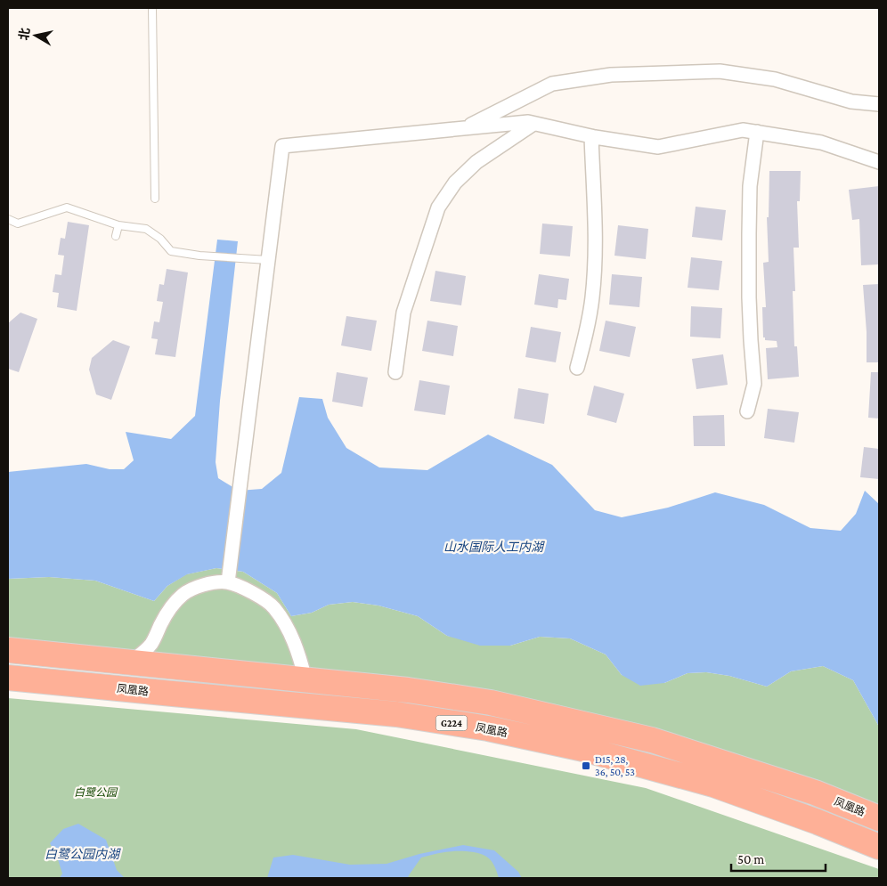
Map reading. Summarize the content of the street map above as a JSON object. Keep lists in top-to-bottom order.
{
  "streets": {
    "highway": ["凤凰路", "G224"]
  },
  "water": ["山水国际人工内湖", "白鹭公园内湖"],
  "parks": ["白鹭公园"],
  "places": {
    "transit": ["D15, 28, 36, 50, 53"]
  },
  "scale_bar": "50 m",
  "north": "left"
}
